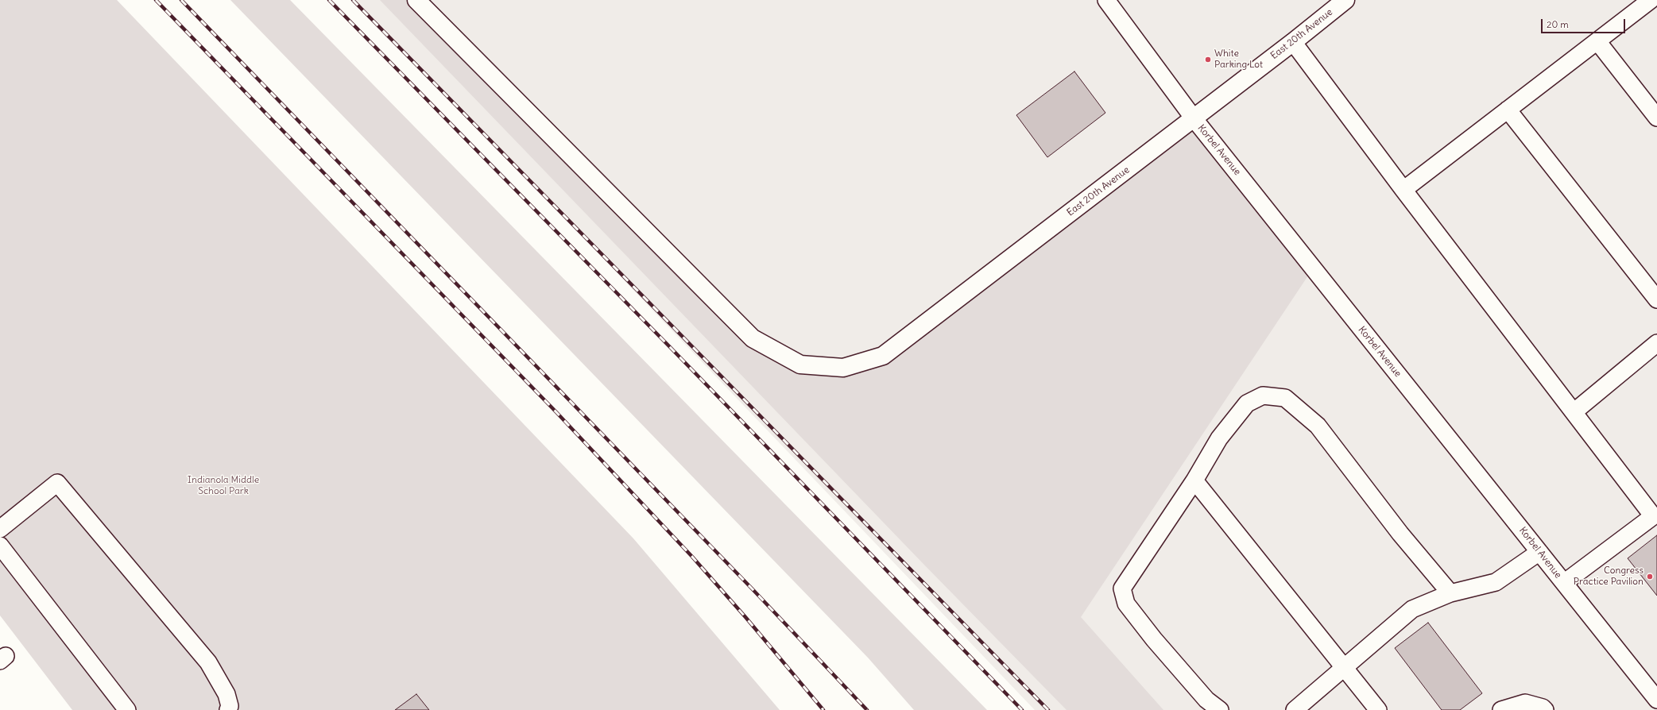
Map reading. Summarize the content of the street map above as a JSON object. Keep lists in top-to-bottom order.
{
  "streets": {
    "street": ["East 20th Avenue"],
    "lane": ["Korbel Avenue"]
  },
  "crossings": [
    ["East 20th Avenue", "Korbel Avenue"]
  ],
  "parks": ["Indianola Middle School Park"],
  "places": ["White Parking Lot", "Congress Practice Pavilion"],
  "scale_bar": "20 m"
}
